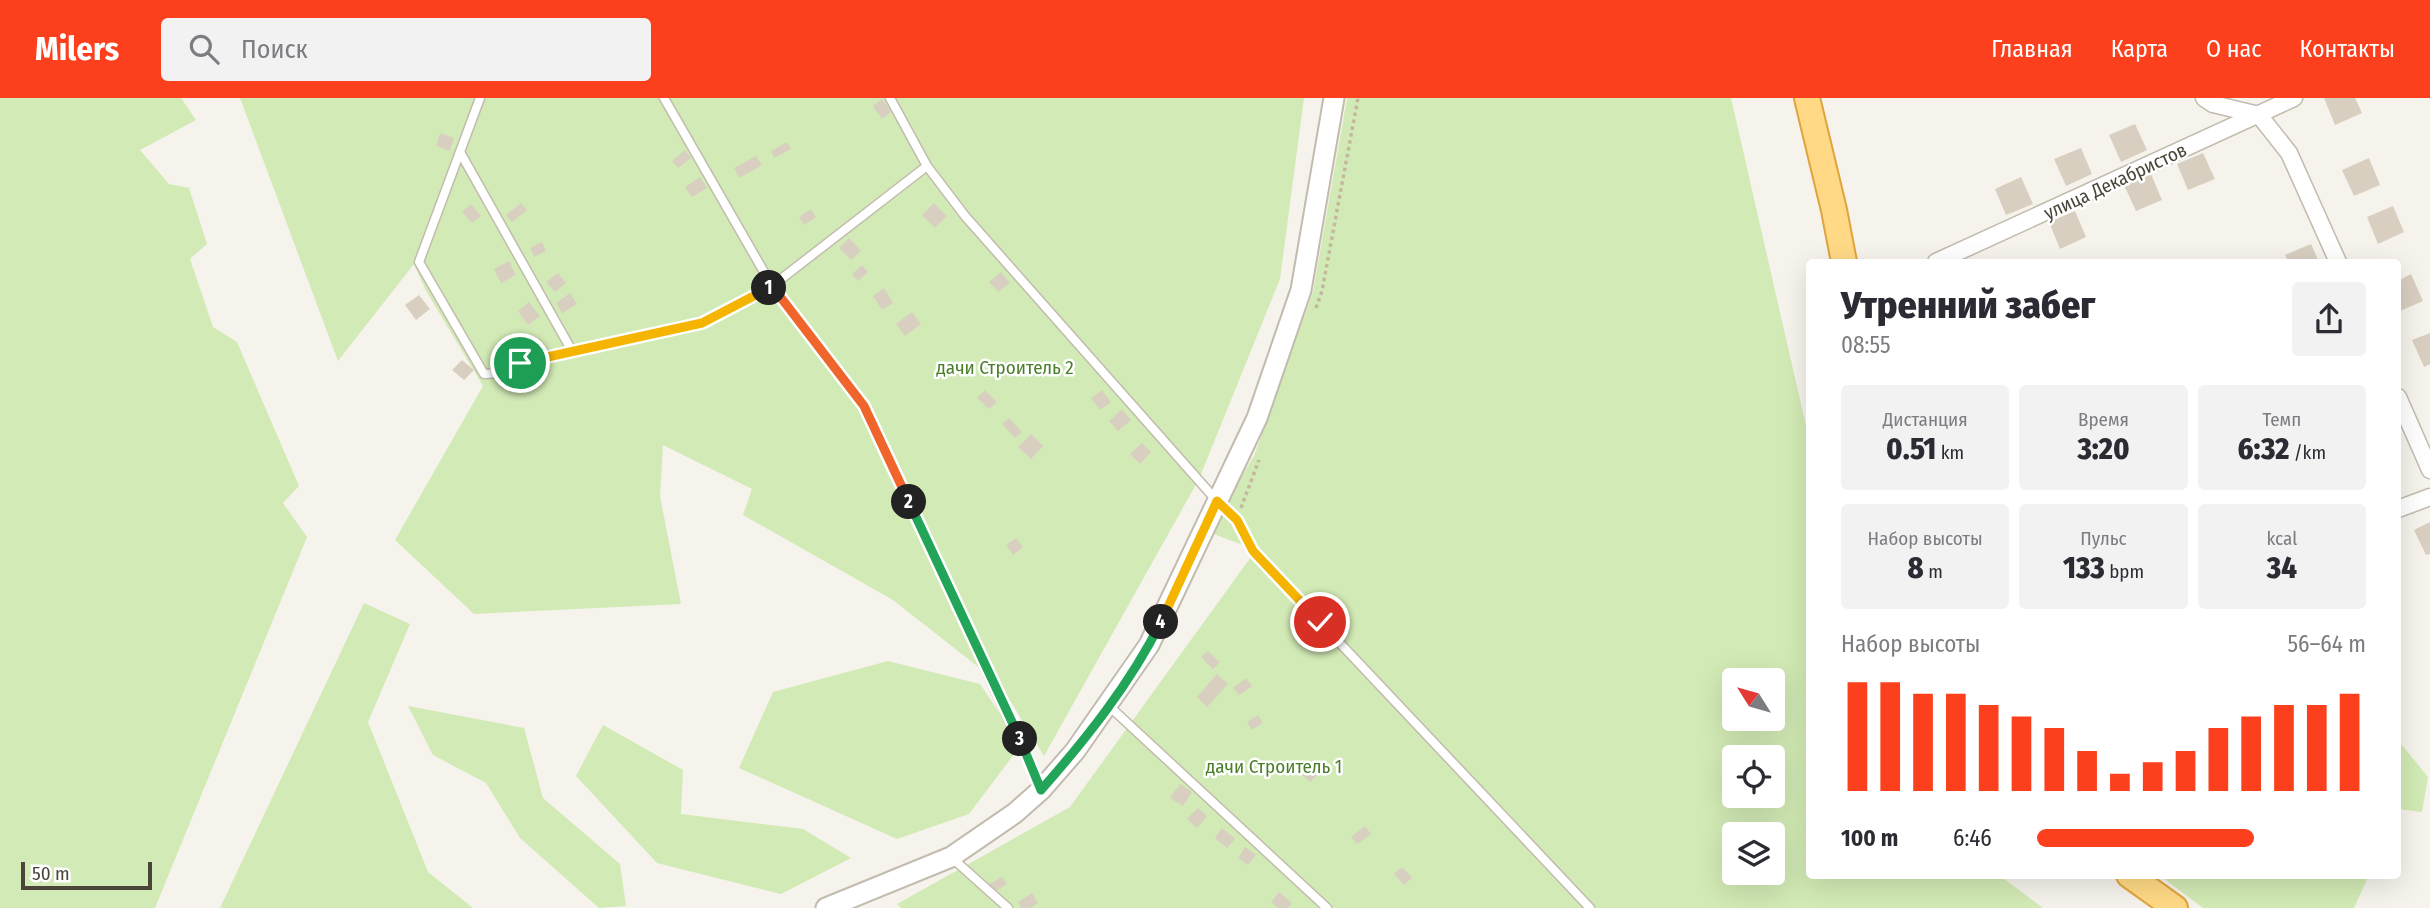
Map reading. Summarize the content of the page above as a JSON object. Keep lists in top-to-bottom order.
{
  "streets": {
    "street": ["улица Декабристов"]
  },
  "parks": ["дачи Строитель 2", "дачи Строитель 1"],
  "scale_bar": "50 m",
  "north": "top left",
  "page": {
    "header": "Milers",
    "search": "Поиск",
    "nav": [
      "Главная",
      "Карта",
      "О нас",
      "Контакты"
    ],
    "heading": ["Утренний забег", "08:55"],
    "pins": [
      "1",
      "2",
      "4",
      "3"
    ],
    "stats": [
      ["Дистанция", "0.51 km"],
      ["Время", "3:20"],
      ["Темп", "6:32 /km"],
      ["Набор высоты", "8 m"],
      ["Пульс", "133 bpm"],
      ["kcal", "34"]
    ],
    "chart": ["Набор высоты", "56–64 m"],
    "list": [
      {
        "name": "100 m",
        "note": "6:46"
      }
    ],
    "scale": "50 m"
  }
}
